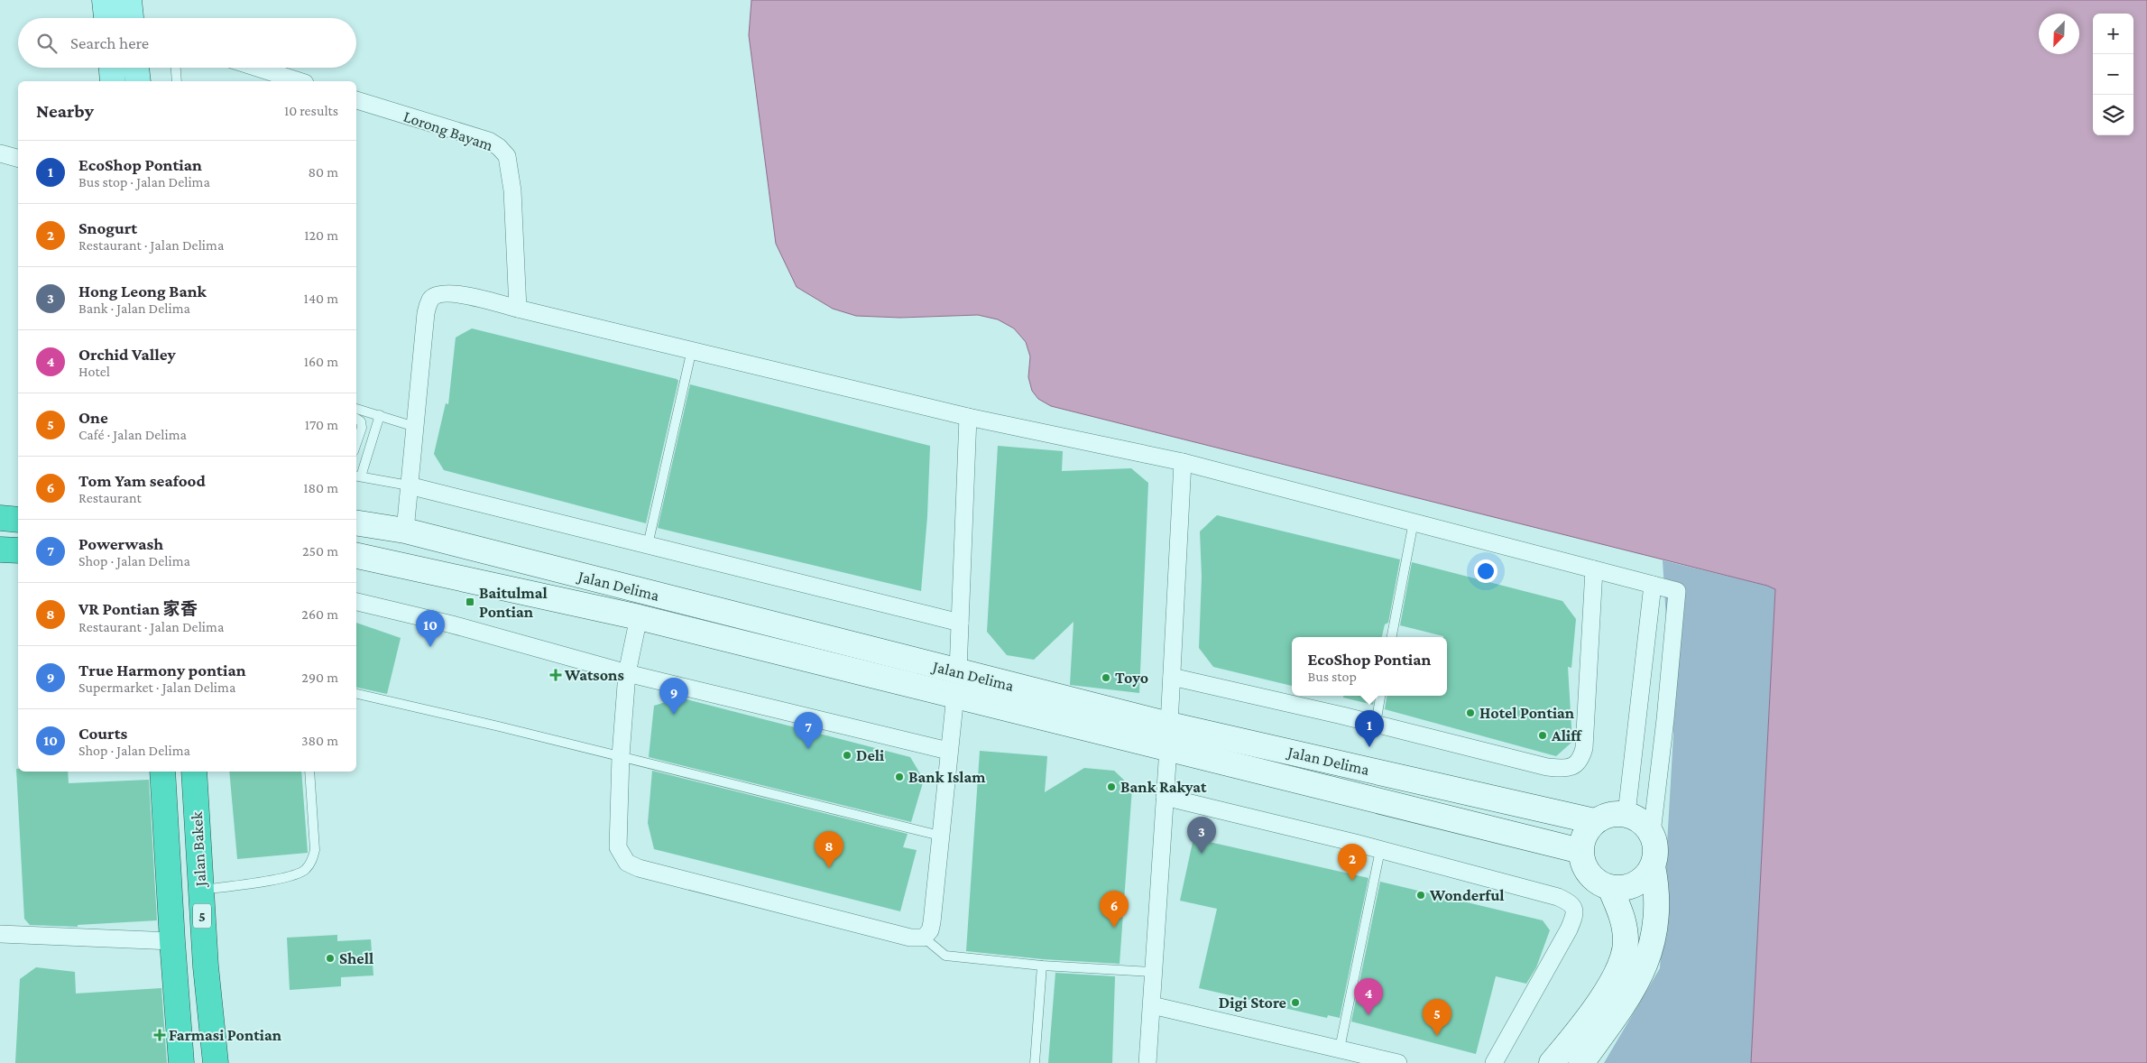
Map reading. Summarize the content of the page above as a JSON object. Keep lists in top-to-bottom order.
{
  "streets": {
    "highway": ["Jalan Bakek", "5"],
    "street": ["Lorong Bayam", "Jalan Delima"]
  },
  "places": {
    "transit": ["Baitulmal Pontian"],
    "health": ["Watsons", "Farmasi Pontian"],
    "other": [
      "Toyo",
      "Hotel Pontian",
      "Aliff",
      "Deli",
      "Bank Islam",
      "Bank Rakyat",
      "Wonderful",
      "Shell",
      "Digi Store"
    ]
  },
  "north": "bottom left",
  "page": {
    "map_buttons": ["+", "−"],
    "search": "Search here",
    "heading": ["Nearby", "10 results"],
    "list": [
      {
        "mark": "1",
        "name": "EcoShop Pontian",
        "note": "Bus stop · Jalan Delima",
        "value": "80 m"
      },
      {
        "mark": "2",
        "name": "Snogurt",
        "note": "Restaurant · Jalan Delima",
        "value": "120 m"
      },
      {
        "mark": "3",
        "name": "Hong Leong Bank",
        "note": "Bank · Jalan Delima",
        "value": "140 m"
      },
      {
        "mark": "4",
        "name": "Orchid Valley",
        "note": "Hotel",
        "value": "160 m"
      },
      {
        "mark": "5",
        "name": "One",
        "note": "Café · Jalan Delima",
        "value": "170 m"
      },
      {
        "mark": "6",
        "name": "Tom Yam seafood",
        "note": "Restaurant",
        "value": "180 m"
      },
      {
        "mark": "7",
        "name": "Powerwash",
        "note": "Shop · Jalan Delima",
        "value": "250 m"
      },
      {
        "mark": "8",
        "name": "VR Pontian 家香",
        "note": "Restaurant · Jalan Delima",
        "value": "260 m"
      },
      {
        "mark": "9",
        "name": "True Harmony pontian",
        "note": "Supermarket · Jalan Delima",
        "value": "290 m"
      },
      {
        "mark": "10",
        "name": "Courts",
        "note": "Shop · Jalan Delima",
        "value": "380 m"
      }
    ],
    "pins": [
      "10",
      "9",
      "1",
      "7",
      "3",
      "8",
      "2",
      "6",
      "4",
      "5"
    ],
    "popup": ["EcoShop Pontian", "Bus stop"]
  }
}
